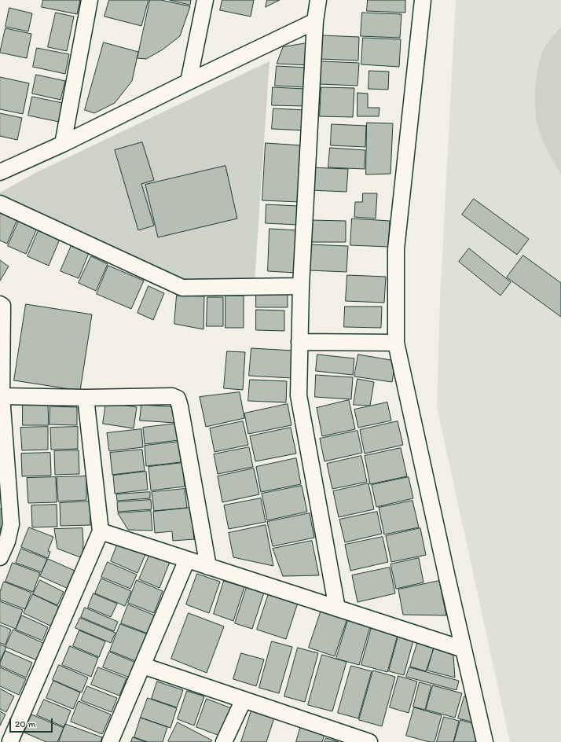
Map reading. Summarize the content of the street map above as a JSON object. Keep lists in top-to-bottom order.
{
  "scale_bar": "20 m"
}
